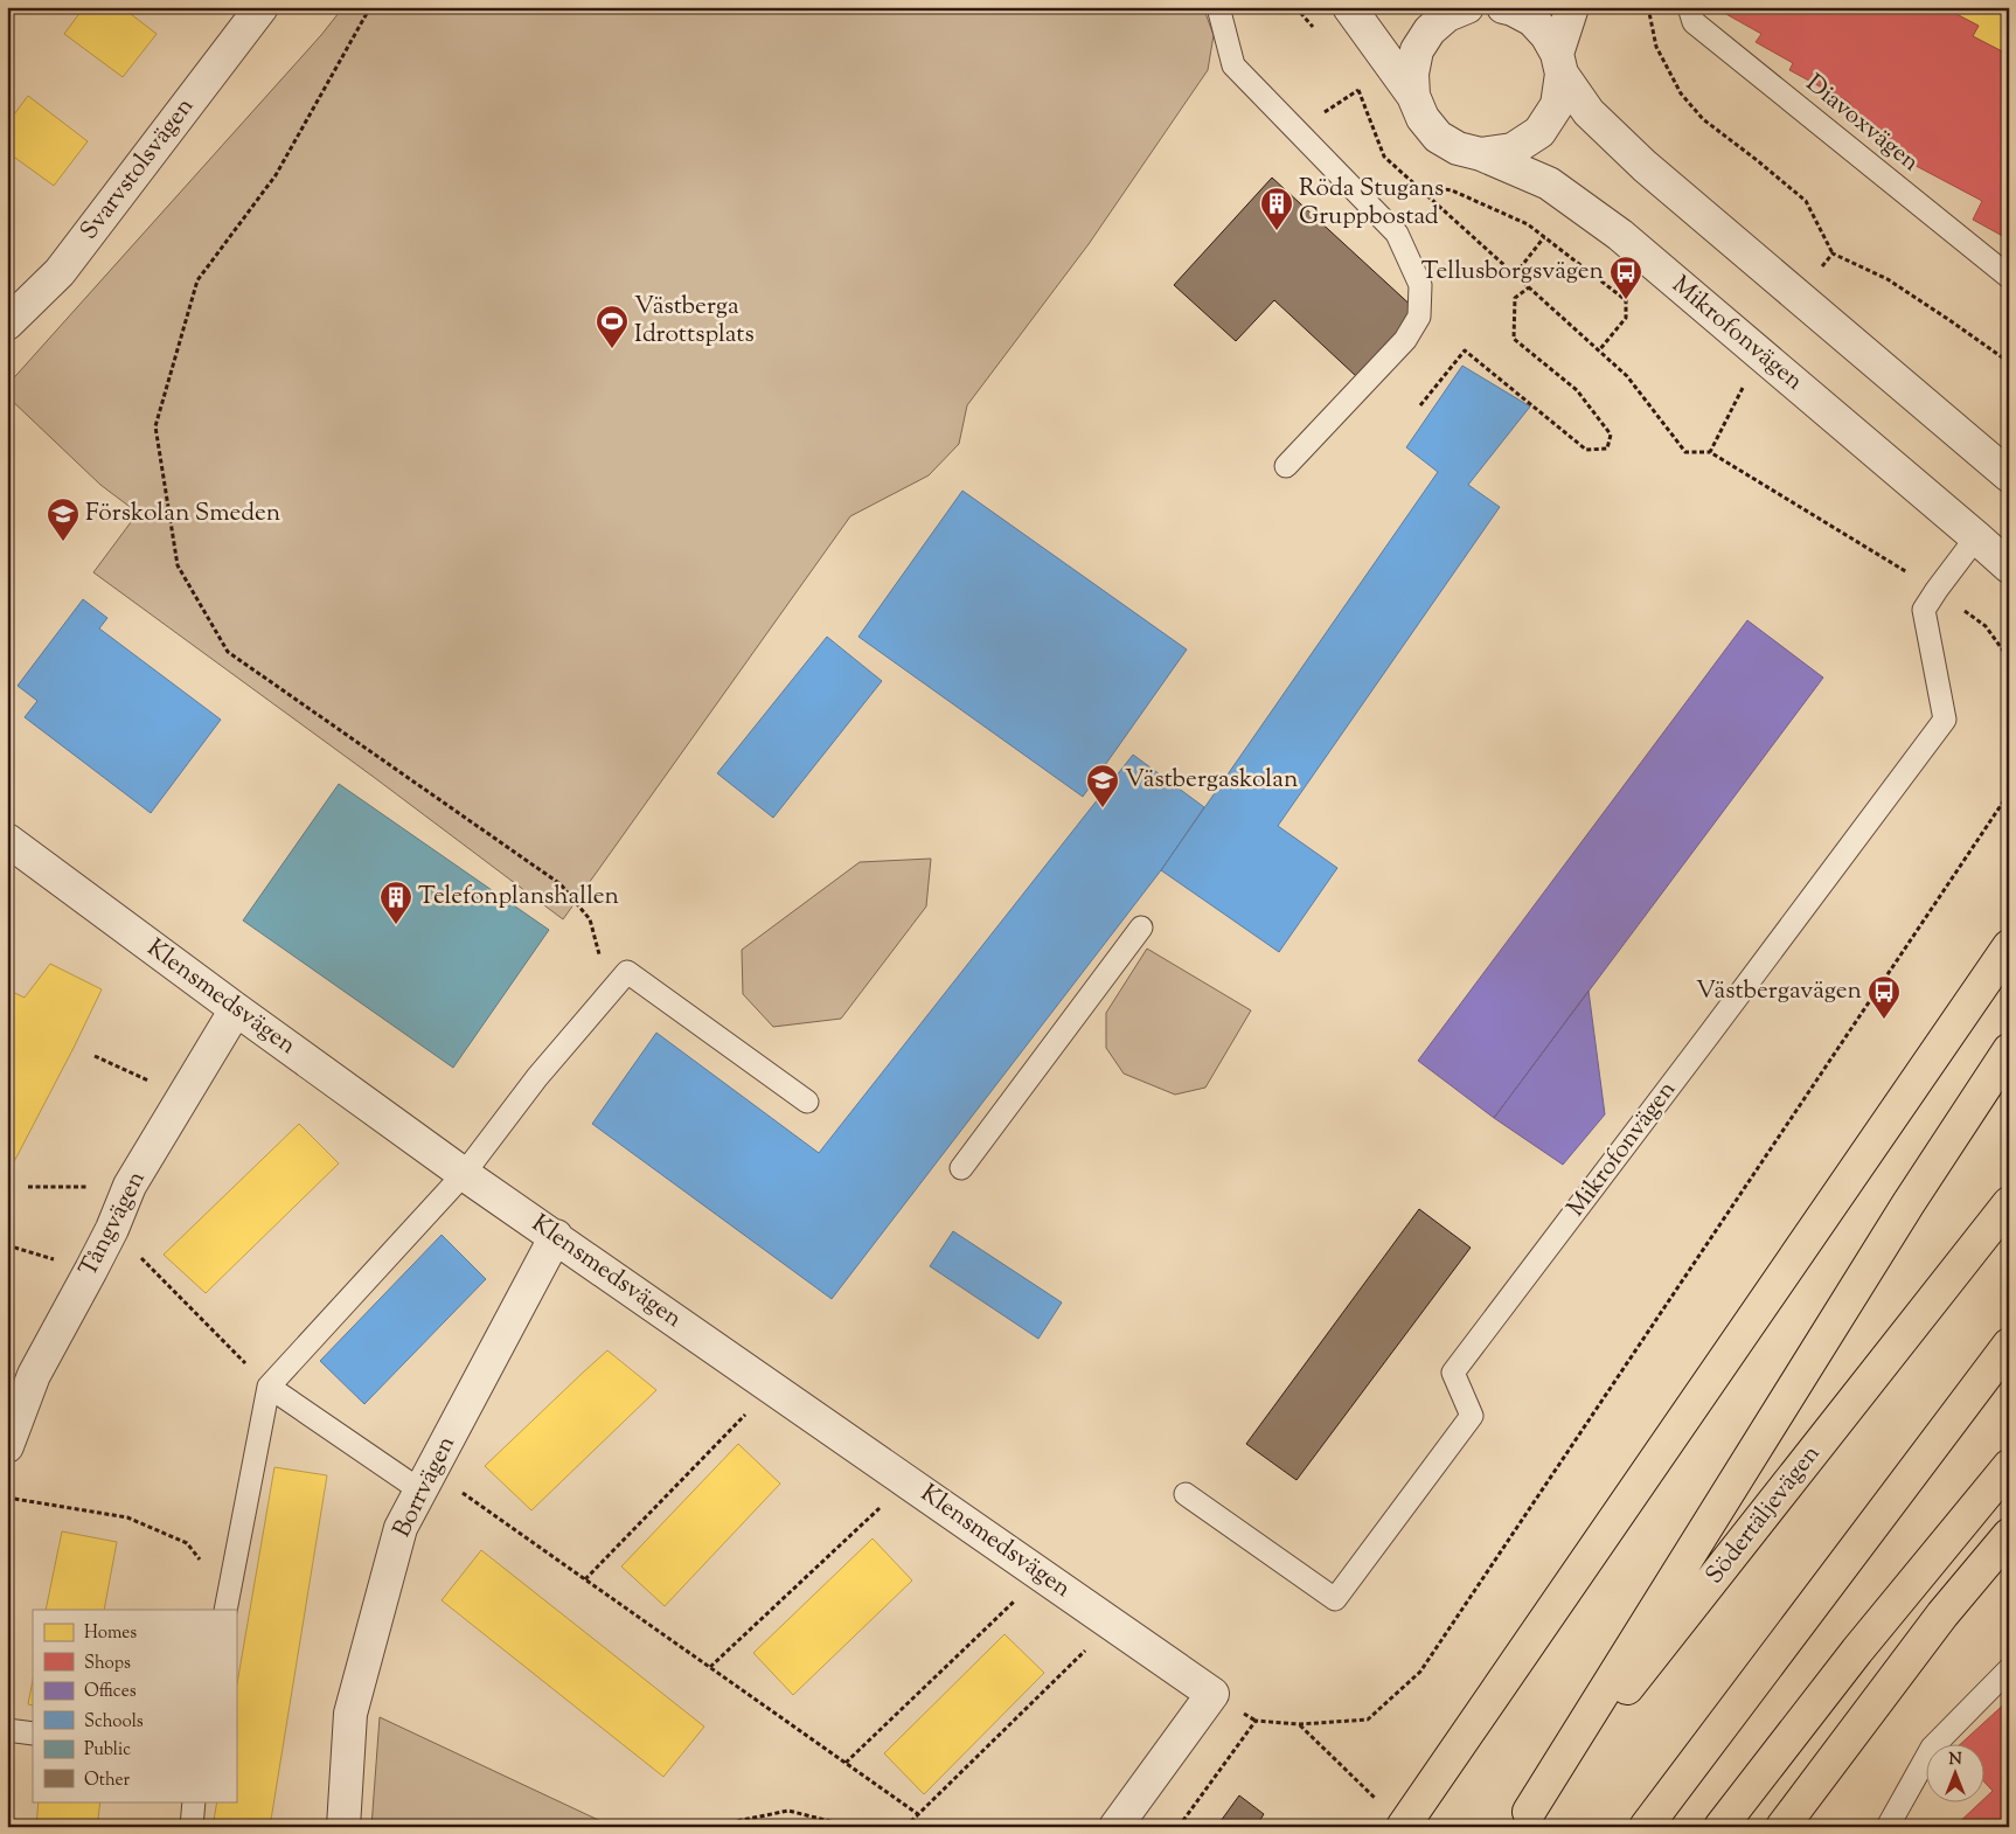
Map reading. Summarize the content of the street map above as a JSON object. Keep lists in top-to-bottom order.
{
  "streets": {
    "highway": ["Södertäljevägen"],
    "street": [
      "Svarvstolsvägen",
      "Mikrofonvägen",
      "Klensmedsvägen",
      "Tångvägen",
      "Borrvägen"
    ],
    "lane": ["Diavoxvägen"]
  },
  "crossings": [
    ["Klensmedsvägen", "Tångvägen"],
    ["Klensmedsvägen", "Borrvägen"]
  ],
  "places": {
    "building": ["Röda Stugans Gruppbostad", "Telefonplanshallen"],
    "bus stop": ["Tellusborgsvägen", "Västbergavägen"],
    "sports": ["Västberga Idrottsplats"],
    "school or university": ["Förskolan Smeden", "Västbergaskolan"]
  },
  "legend": [
    "Homes",
    "Shops",
    "Offices",
    "Schools",
    "Public",
    "Other"
  ],
  "north": "top"
}
